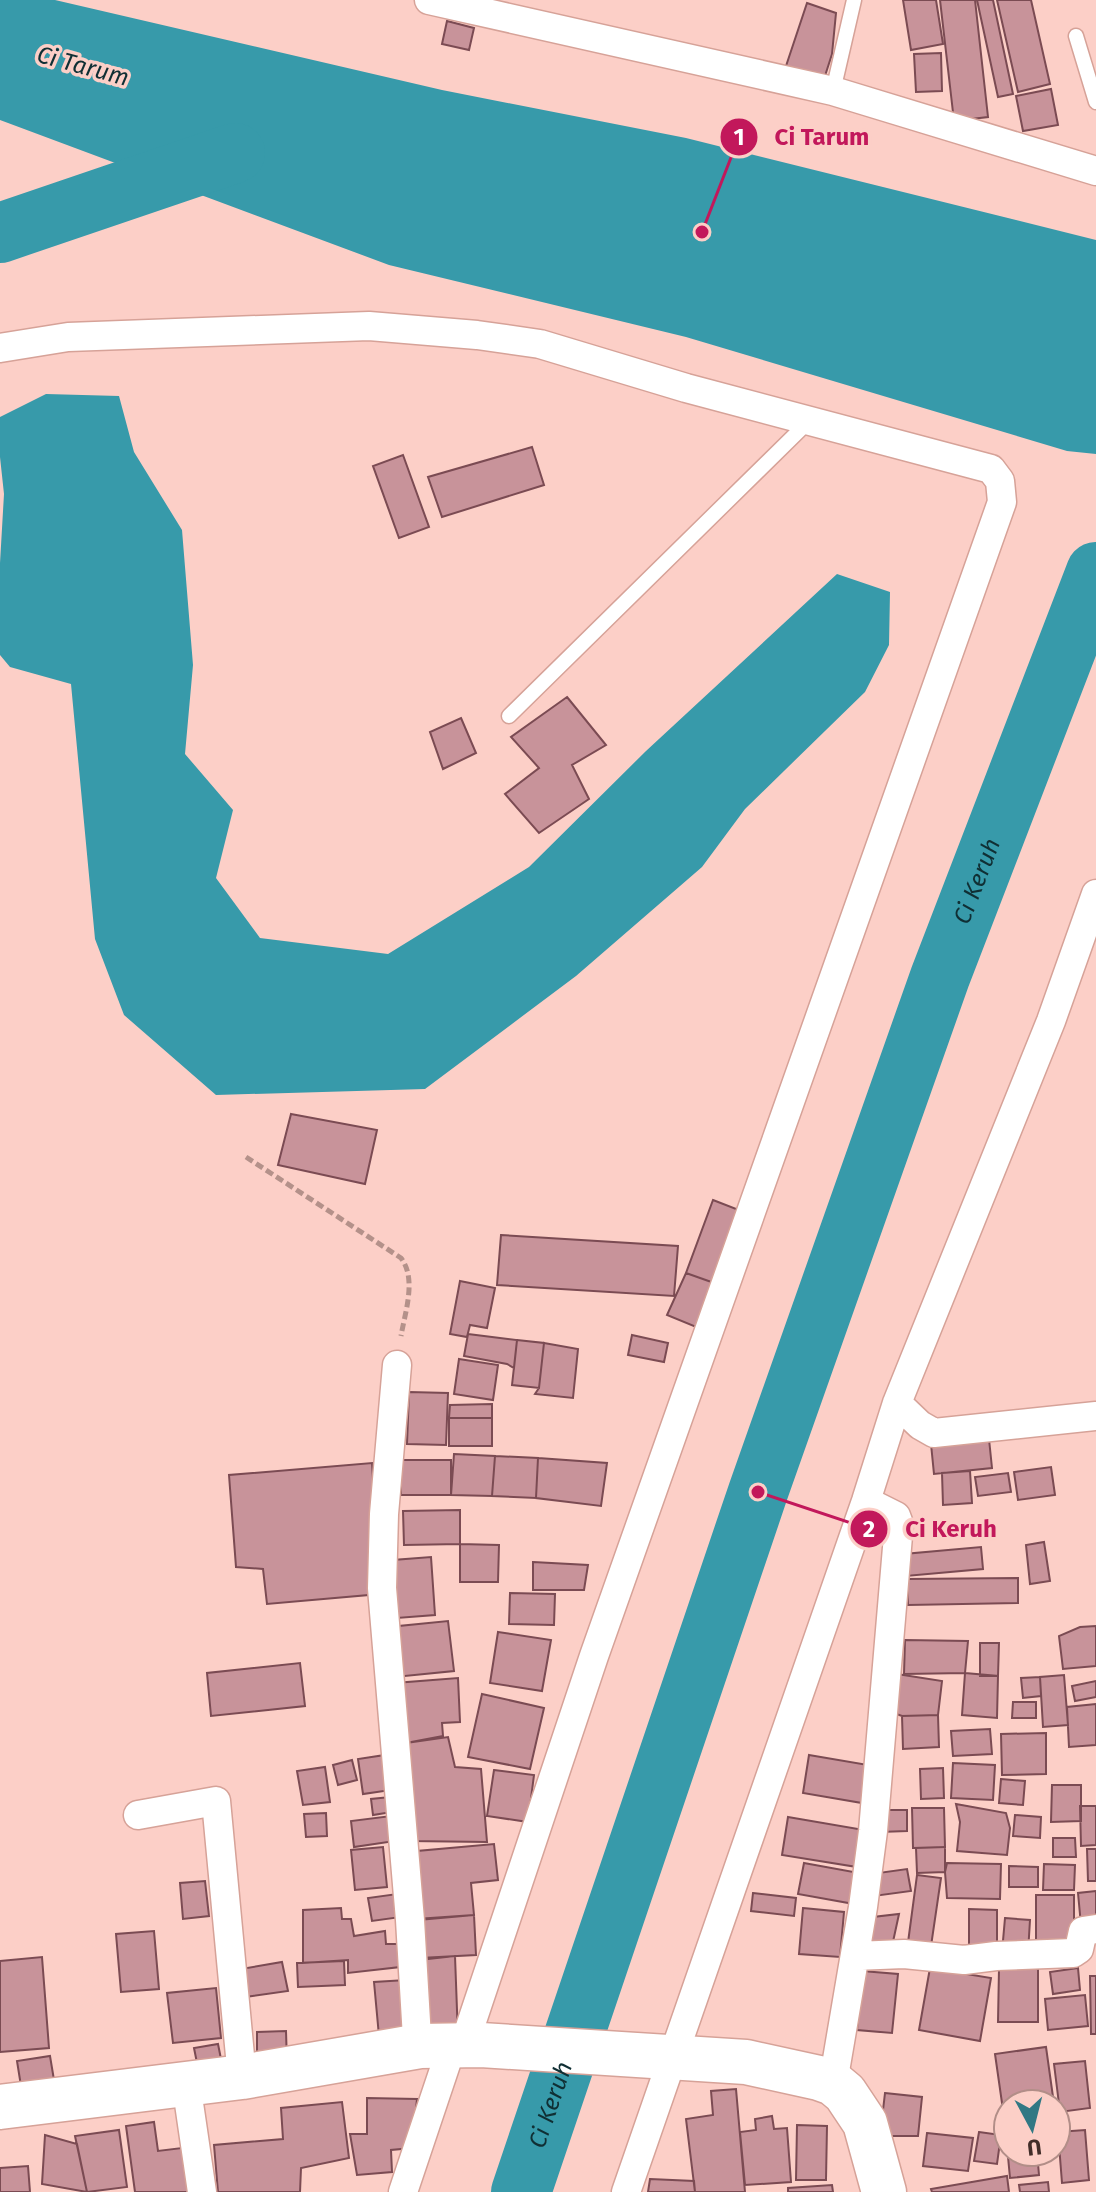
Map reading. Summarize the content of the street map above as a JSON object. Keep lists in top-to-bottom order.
{
  "water": ["Ci Tarum", "Ci Keruh"],
  "places": ["Ci Tarum", "Ci Keruh"],
  "north": "bottom"
}
